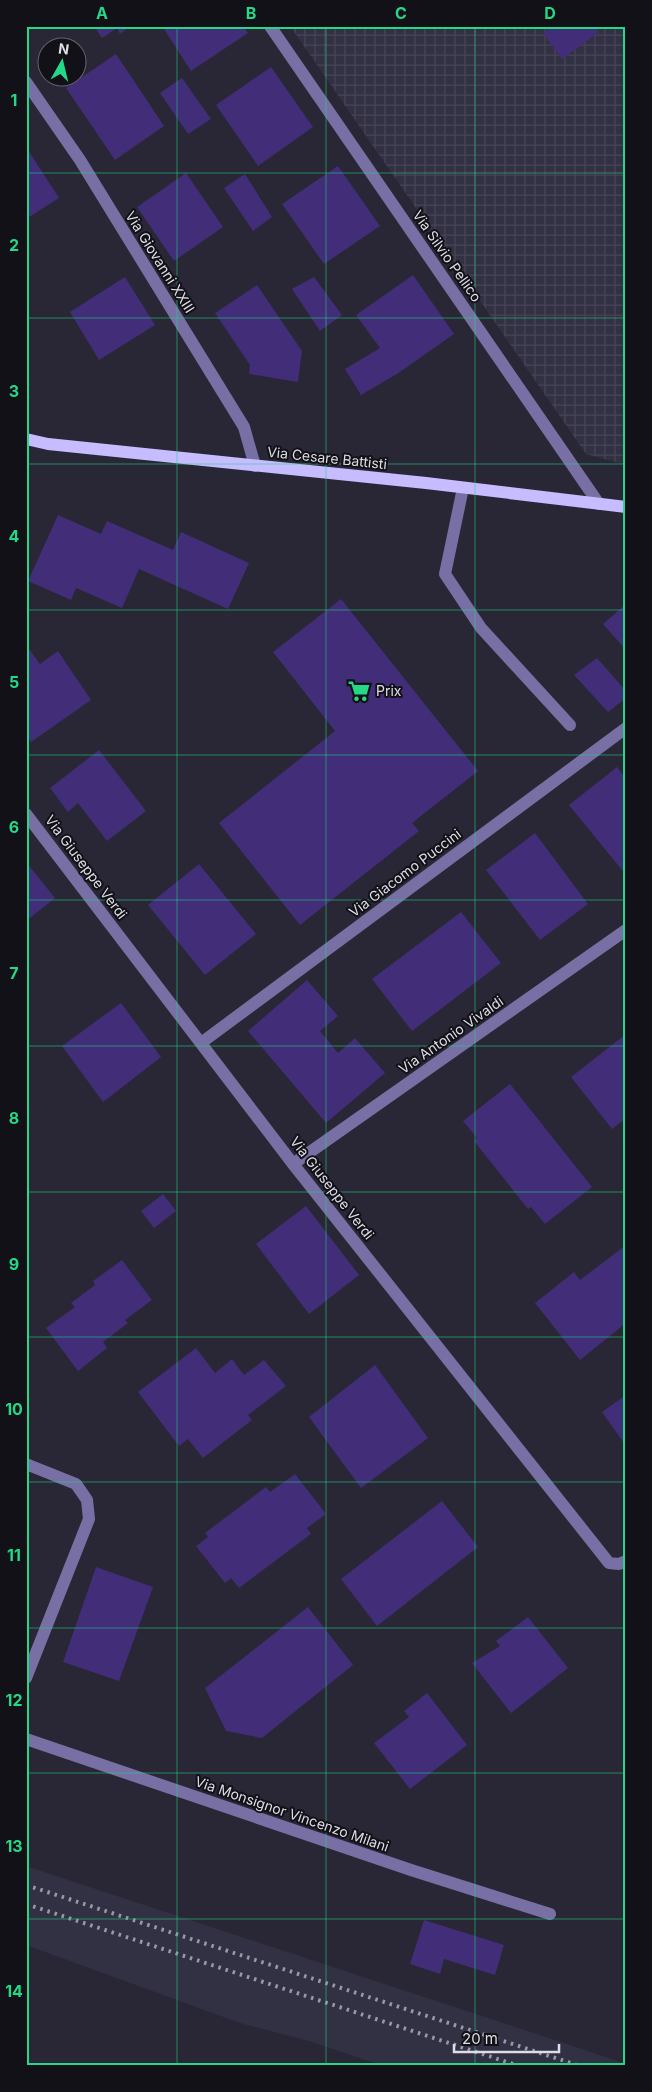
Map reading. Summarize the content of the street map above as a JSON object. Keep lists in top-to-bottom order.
{
  "streets": {
    "main road": ["Via Cesare Battisti"],
    "street": [
      "Via Silvio Pellico",
      "Via Giovanni XXIII",
      "Via Giuseppe Verdi",
      "Via Giacomo Puccini",
      "Via Antonio Vivaldi",
      "Via Monsignor Vincenzo Milani"
    ]
  },
  "crossings": [
    ["Via Silvio Pellico", "Via Cesare Battisti"],
    ["Via Giovanni XXIII", "Via Cesare Battisti"],
    ["Via Giuseppe Verdi", "Via Giacomo Puccini"],
    ["Via Giuseppe Verdi", "Via Antonio Vivaldi"]
  ],
  "places": {
    "supermarket": ["Prix"]
  },
  "scale_bar": "20 m",
  "north": "top",
  "grid": {
    "columns": [
      "A",
      "B",
      "C",
      "D"
    ],
    "rows": [
      "1",
      "2",
      "3",
      "4",
      "5",
      "6",
      "7",
      "8",
      "9",
      "10",
      "11",
      "12",
      "13",
      "14"
    ]
  }
}
